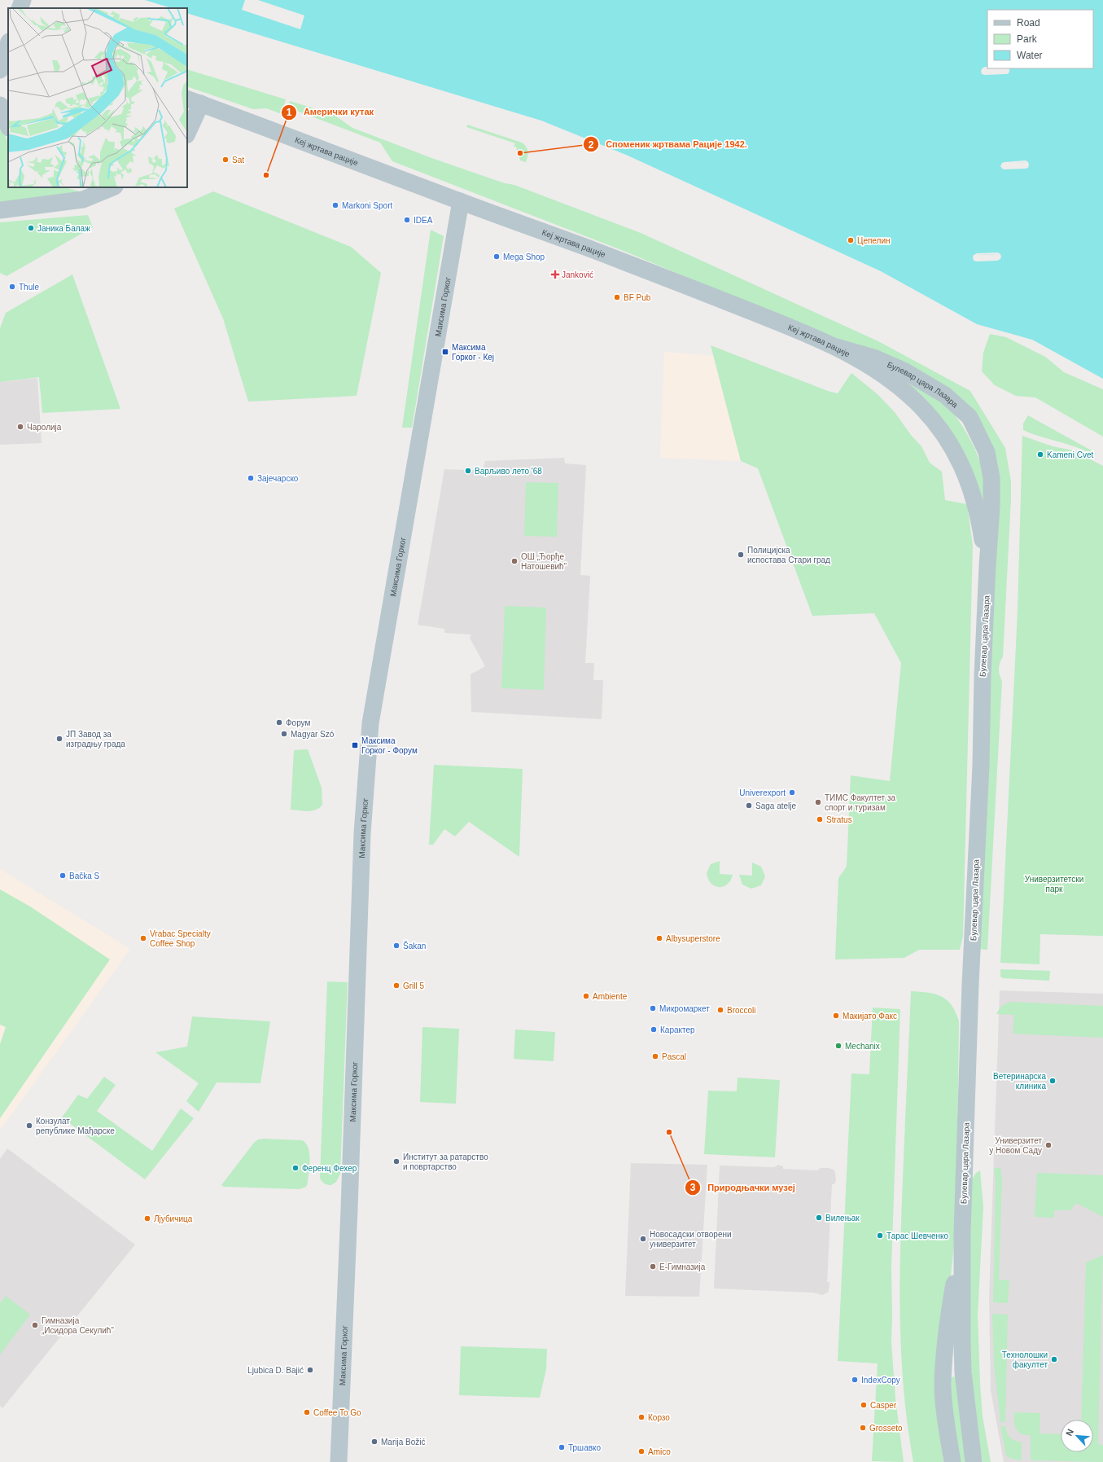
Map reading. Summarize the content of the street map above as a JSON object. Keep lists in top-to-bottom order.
{
  "streets": {
    "main road": ["Кеј жртава рације", "Максима Горког", "Булевар цара Лазара"]
  },
  "crossings": [
    ["Кеј жртава рације", "Максима Горког"],
    ["Кеј жртава рације", "Булевар цара Лазара"]
  ],
  "parks": ["Универзитетски парк"],
  "places": {
    "other": [
      "Споменик жртвама Рације 1942.",
      "Sat",
      "Амерички кутак",
      "Markoni Sport",
      "IDEA",
      "Јаника Балаж",
      "Цепелин",
      "Mega Shop",
      "Thule",
      "BF Pub",
      "Чаролија",
      "Kameni Cvet",
      "Варљиво лето '68",
      "Зајечарско",
      "Полицијска испостава Стари град",
      "ОШ „Ђорђе Натошевић”",
      "Форум",
      "Magyar Szó",
      "ЈП Завод за изградњу града",
      "Univerexport",
      "ТИМС Факултет за спорт и туризам",
      "Saga atelje",
      "Stratus",
      "Bačka S",
      "Vrabac Specialty Coffee Shop",
      "Albysuperstore",
      "Šakan",
      "Grill 5",
      "Ambiente",
      "Микромаркет",
      "Broccoli",
      "Макијато Факс",
      "Карактер",
      "Mechanix",
      "Pascal",
      "Ветеринарска клиника",
      "Конзулат републике Мађарске",
      "Природњачки музеј",
      "Универзитет у Новом Саду",
      "Институт за ратарство и повртарство",
      "Ференц Фехер",
      "Вилењак",
      "Лјубичица",
      "Тарас Шевченко",
      "Новосадски отворени универзитет",
      "Е-Гимназија",
      "Гимназија „Исидора Секулић”",
      "Технолошки факултет",
      "Ljubica D. Bajić",
      "IndexCopy",
      "Casper",
      "Coffee To Go",
      "Корзо",
      "Grosseto",
      "Marija Božić",
      "Тршавко",
      "Amico"
    ],
    "health": ["Janković"],
    "transit": ["Максима Горког - Кеј", "Максима Горког - Форум"]
  },
  "legend": ["Road", "Park", "Water"],
  "north": "top left"
}
